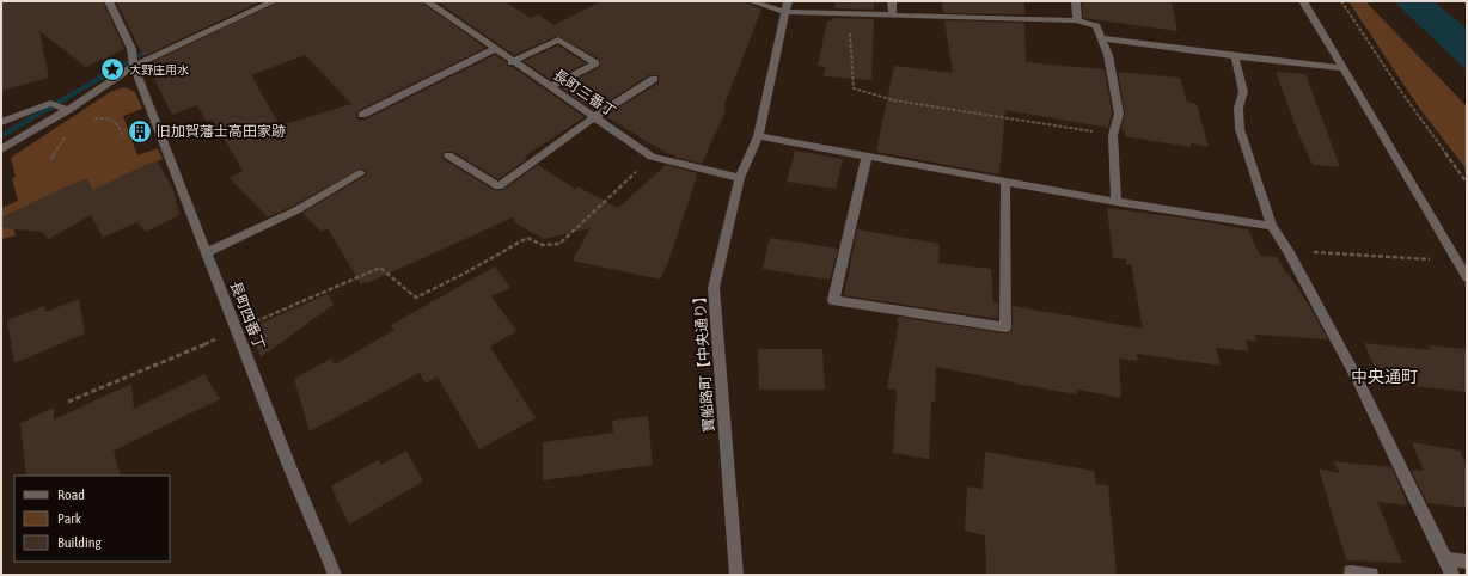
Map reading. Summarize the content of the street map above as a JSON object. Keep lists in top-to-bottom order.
{
  "streets": {
    "street": ["長町三番丁", "長町四番丁", "寶船路町【中央通り】"]
  },
  "crossings": [
    ["長町三番丁", "寶船路町【中央通り】"]
  ],
  "districts": ["中央通町"],
  "places": {
    "place": ["大野庄用水"],
    "building": ["旧加賀藩士高田家跡"]
  },
  "legend": ["Road", "Park", "Building"]
}
